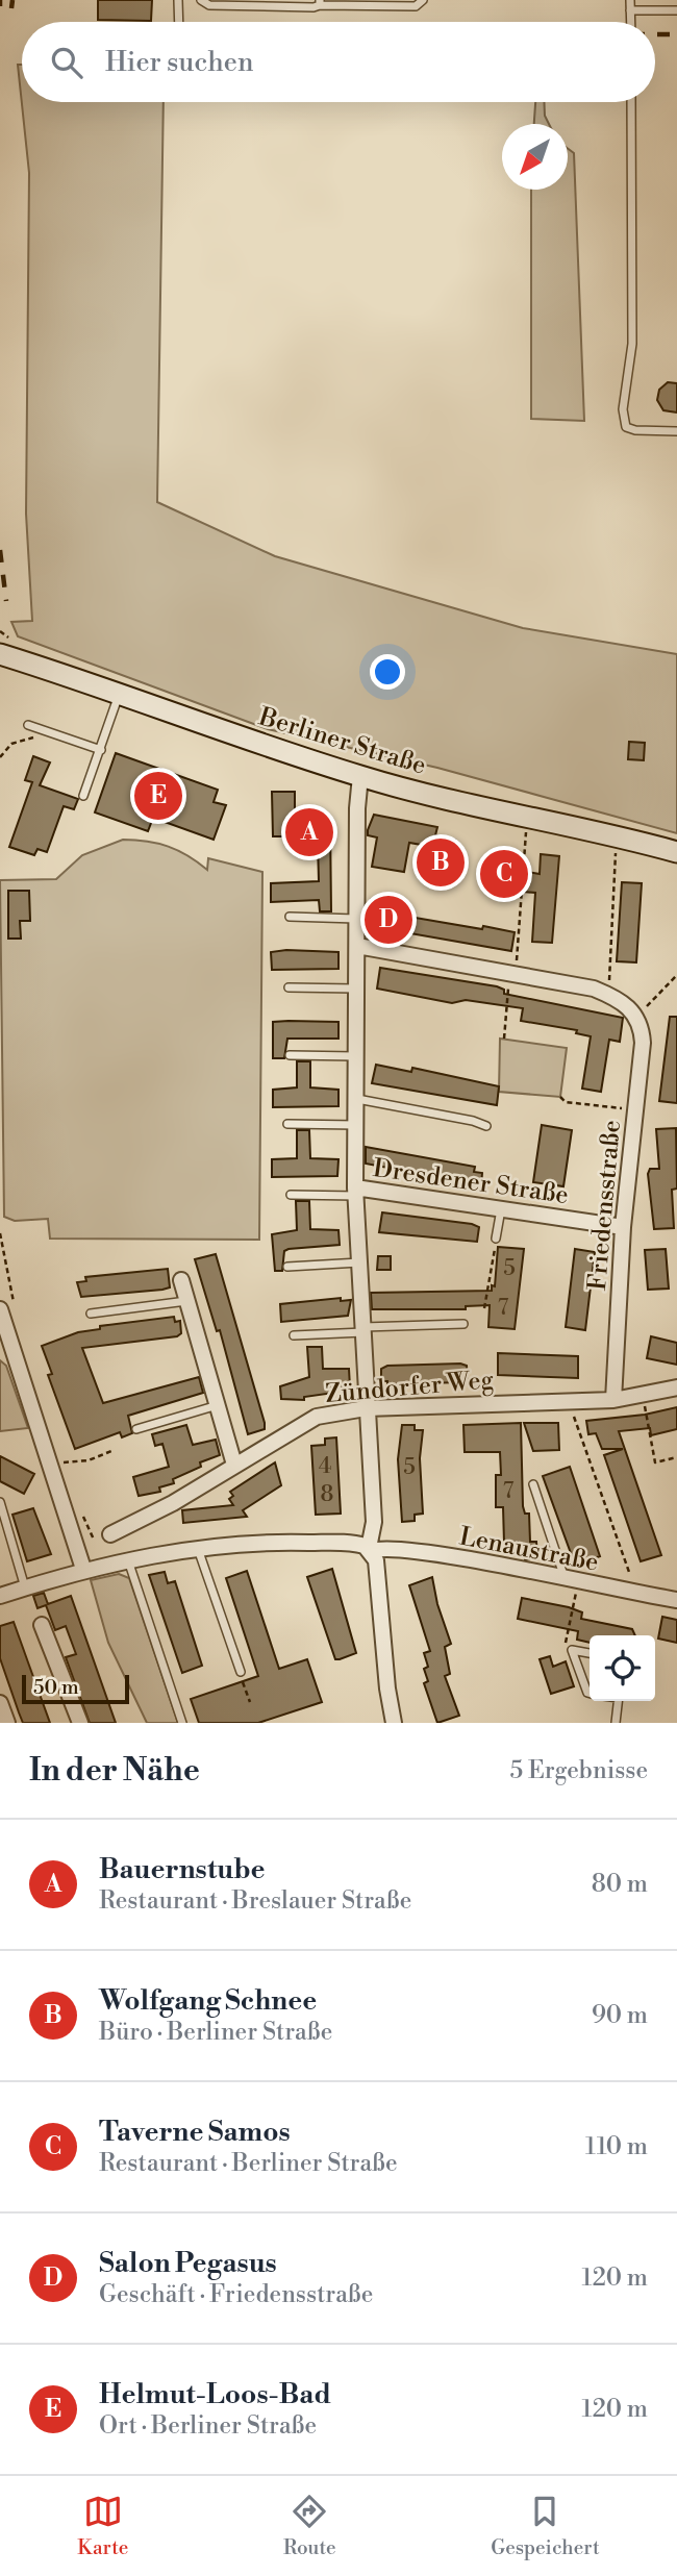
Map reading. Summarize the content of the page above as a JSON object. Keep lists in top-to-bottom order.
{
  "streets": {
    "street": [
      "Berliner Straße",
      "Dresdener Straße",
      "Friedensstraße",
      "Zündorfer Weg",
      "Lenaustraße"
    ]
  },
  "crossings": [
    ["Dresdener Straße", "Friedensstraße"],
    ["Friedensstraße", "Zündorfer Weg"]
  ],
  "house_numbers": [
    "5",
    "7",
    "4",
    "5",
    "7",
    "8"
  ],
  "scale_bar": "50 m",
  "north": "bottom left",
  "page": {
    "search": "Hier suchen",
    "pins": [
      "E",
      "A",
      "B",
      "C",
      "D"
    ],
    "scale": "50 m",
    "heading": ["In der Nähe", "5 Ergebnisse"],
    "list": [
      {
        "mark": "A",
        "name": "Bauernstube",
        "note": "Restaurant · Breslauer Straße",
        "value": "80 m"
      },
      {
        "mark": "B",
        "name": "Wolfgang Schnee",
        "note": "Büro · Berliner Straße",
        "value": "90 m"
      },
      {
        "mark": "C",
        "name": "Taverne Samos",
        "note": "Restaurant · Berliner Straße",
        "value": "110 m"
      },
      {
        "mark": "D",
        "name": "Salon Pegasus",
        "note": "Geschäft · Friedensstraße",
        "value": "120 m"
      },
      {
        "mark": "E",
        "name": "Helmut-Loos-Bad",
        "note": "Ort · Berliner Straße",
        "value": "120 m"
      }
    ],
    "nav": ["Karte", "Route", "Gespeichert"]
  }
}
